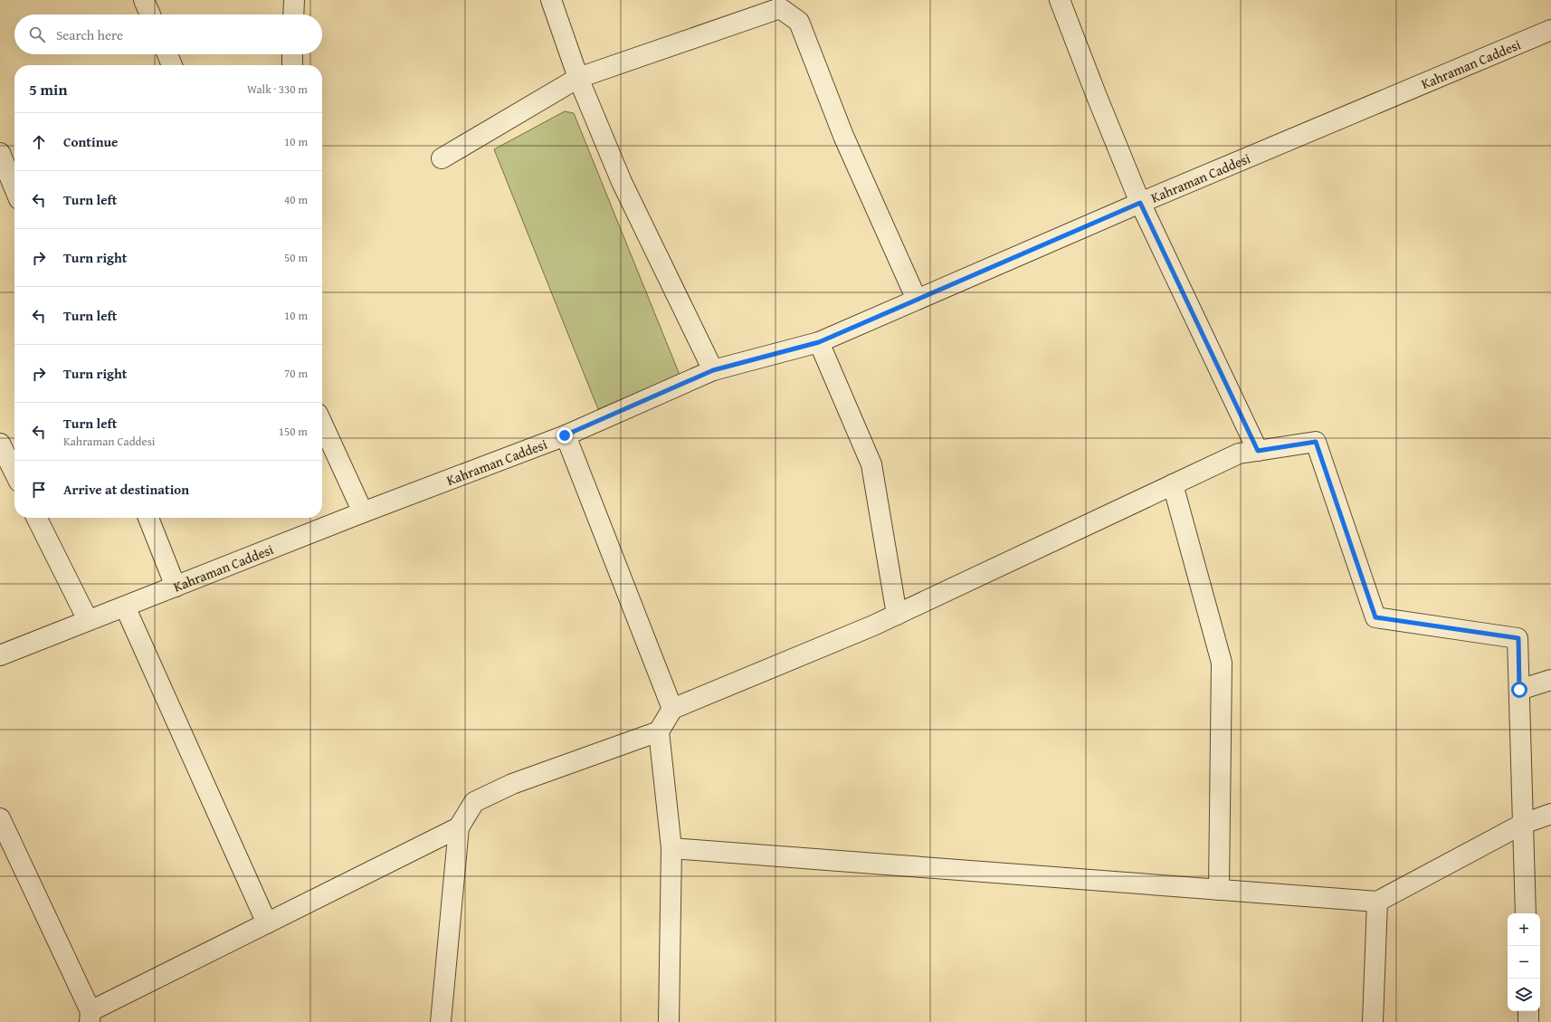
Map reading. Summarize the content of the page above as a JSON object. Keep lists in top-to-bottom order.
{
  "streets": {
    "street": ["Kahraman Caddesi"]
  },
  "page": {
    "search": "Search here",
    "heading": ["5 min", "Walk · 330 m"],
    "list": [
      ["Continue", "10 m"],
      ["Turn left", "40 m"],
      ["Turn right", "50 m"],
      ["Turn left", "10 m"],
      ["Turn right", "70 m"],
      ["Turn left", "Kahraman Caddesi", "150 m"],
      "Arrive at destination"
    ],
    "map_buttons": ["+", "−"]
  }
}
